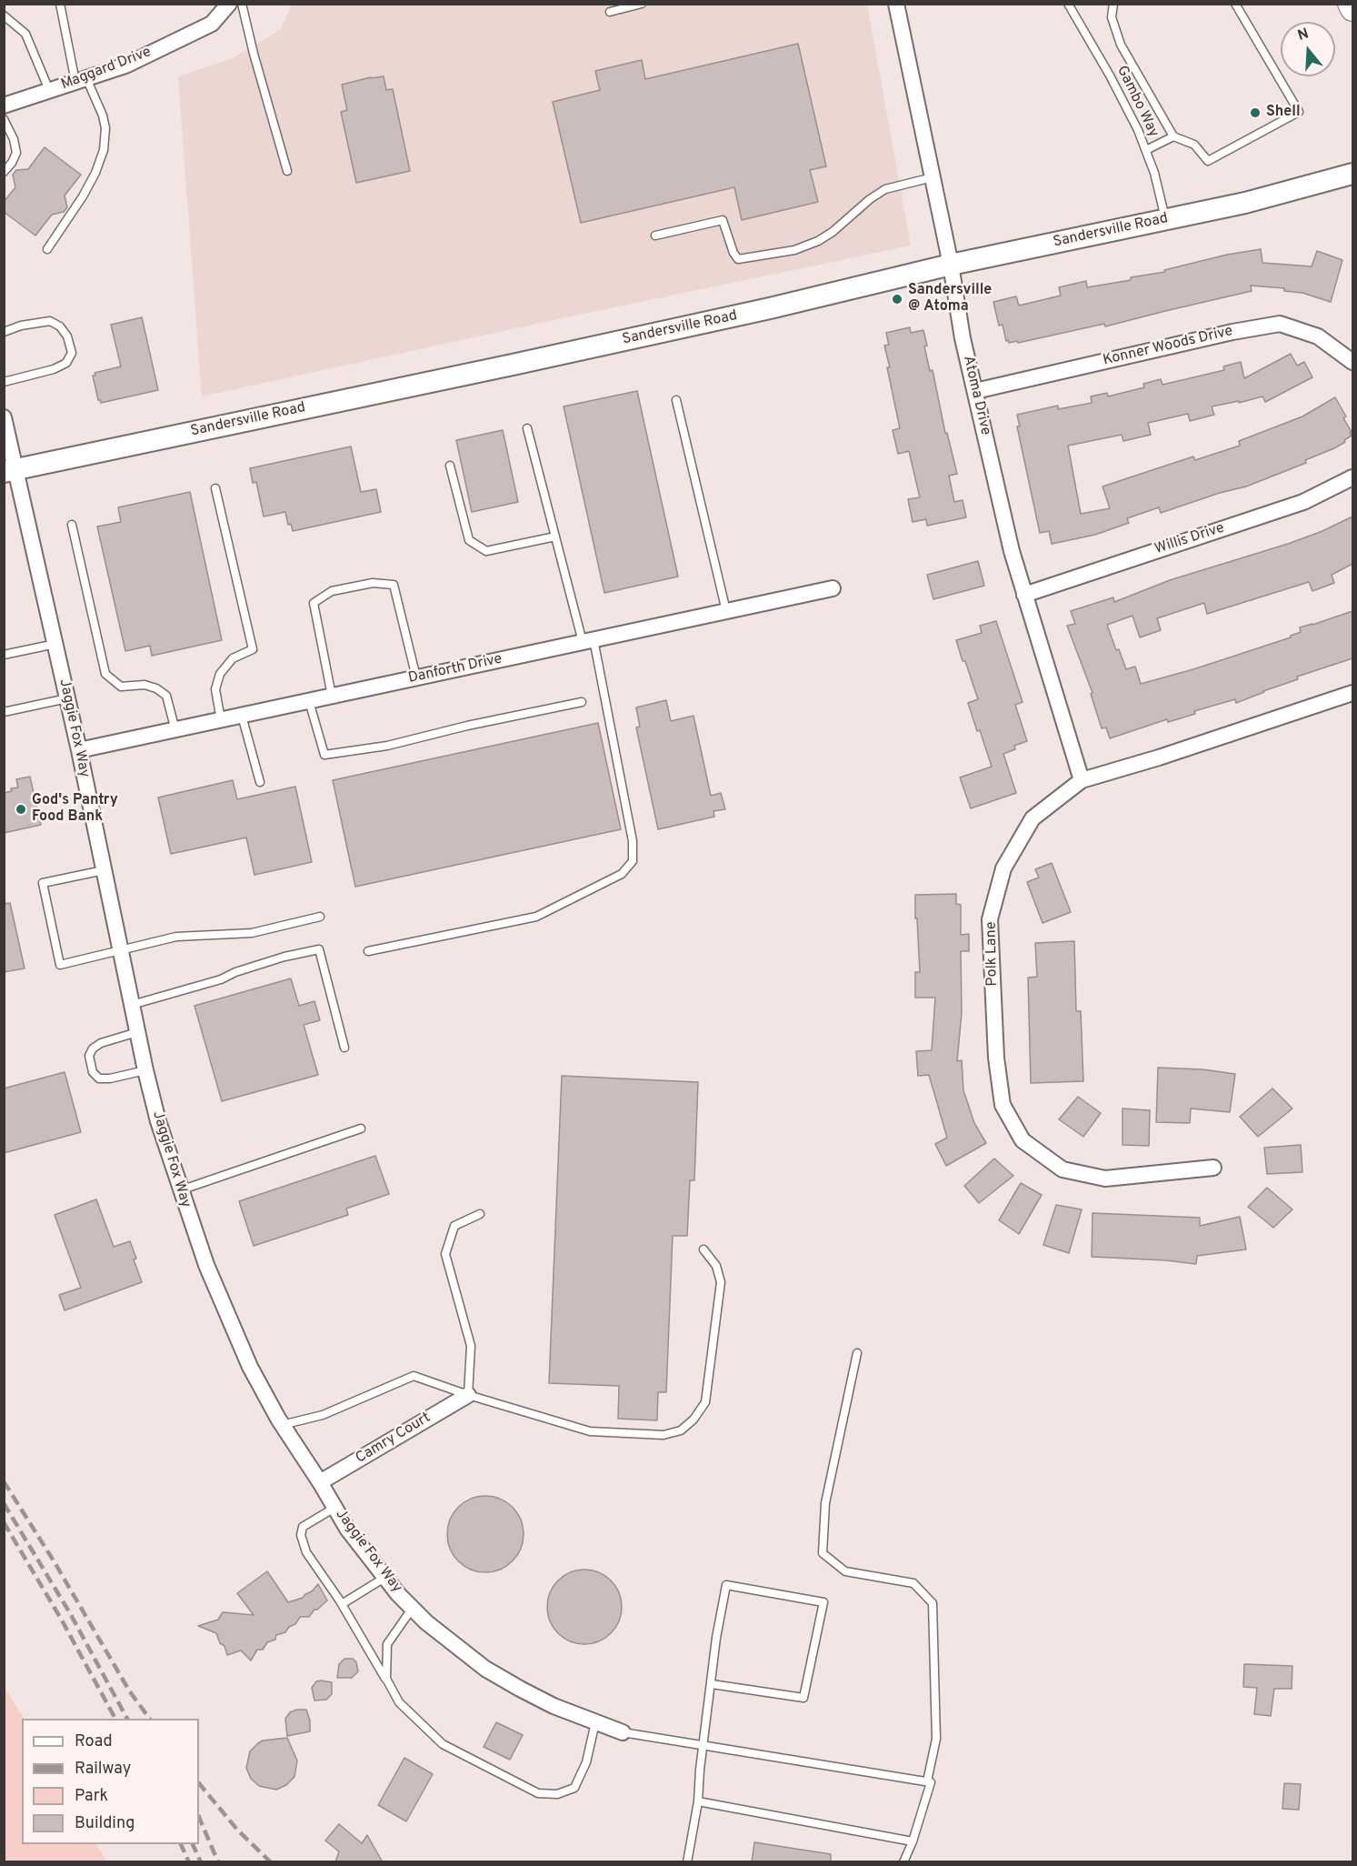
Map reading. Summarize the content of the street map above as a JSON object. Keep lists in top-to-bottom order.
{
  "streets": {
    "street": [
      "Maggard Drive",
      "Sandersville Road",
      "Konner Woods Drive",
      "Atoma Drive",
      "Willis Drive",
      "Danforth Drive",
      "Jaggie Fox Way",
      "Polk Lane",
      "Camry Court"
    ],
    "lane": ["Gambo Way"]
  },
  "crossings": [
    ["Gambo Way", "Sandersville Road"],
    ["Sandersville Road", "Atoma Drive"],
    ["Sandersville Road", "Jaggie Fox Way"],
    ["Konner Woods Drive", "Atoma Drive"],
    ["Atoma Drive", "Willis Drive"],
    ["Atoma Drive", "Polk Lane"],
    ["Danforth Drive", "Jaggie Fox Way"],
    ["Jaggie Fox Way", "Camry Court"]
  ],
  "places": ["Shell", "Sandersville @ Atoma", "God's Pantry Food Bank"],
  "legend": [
    "Road",
    "Railway",
    "Park",
    "Building"
  ],
  "north": "top"
}
